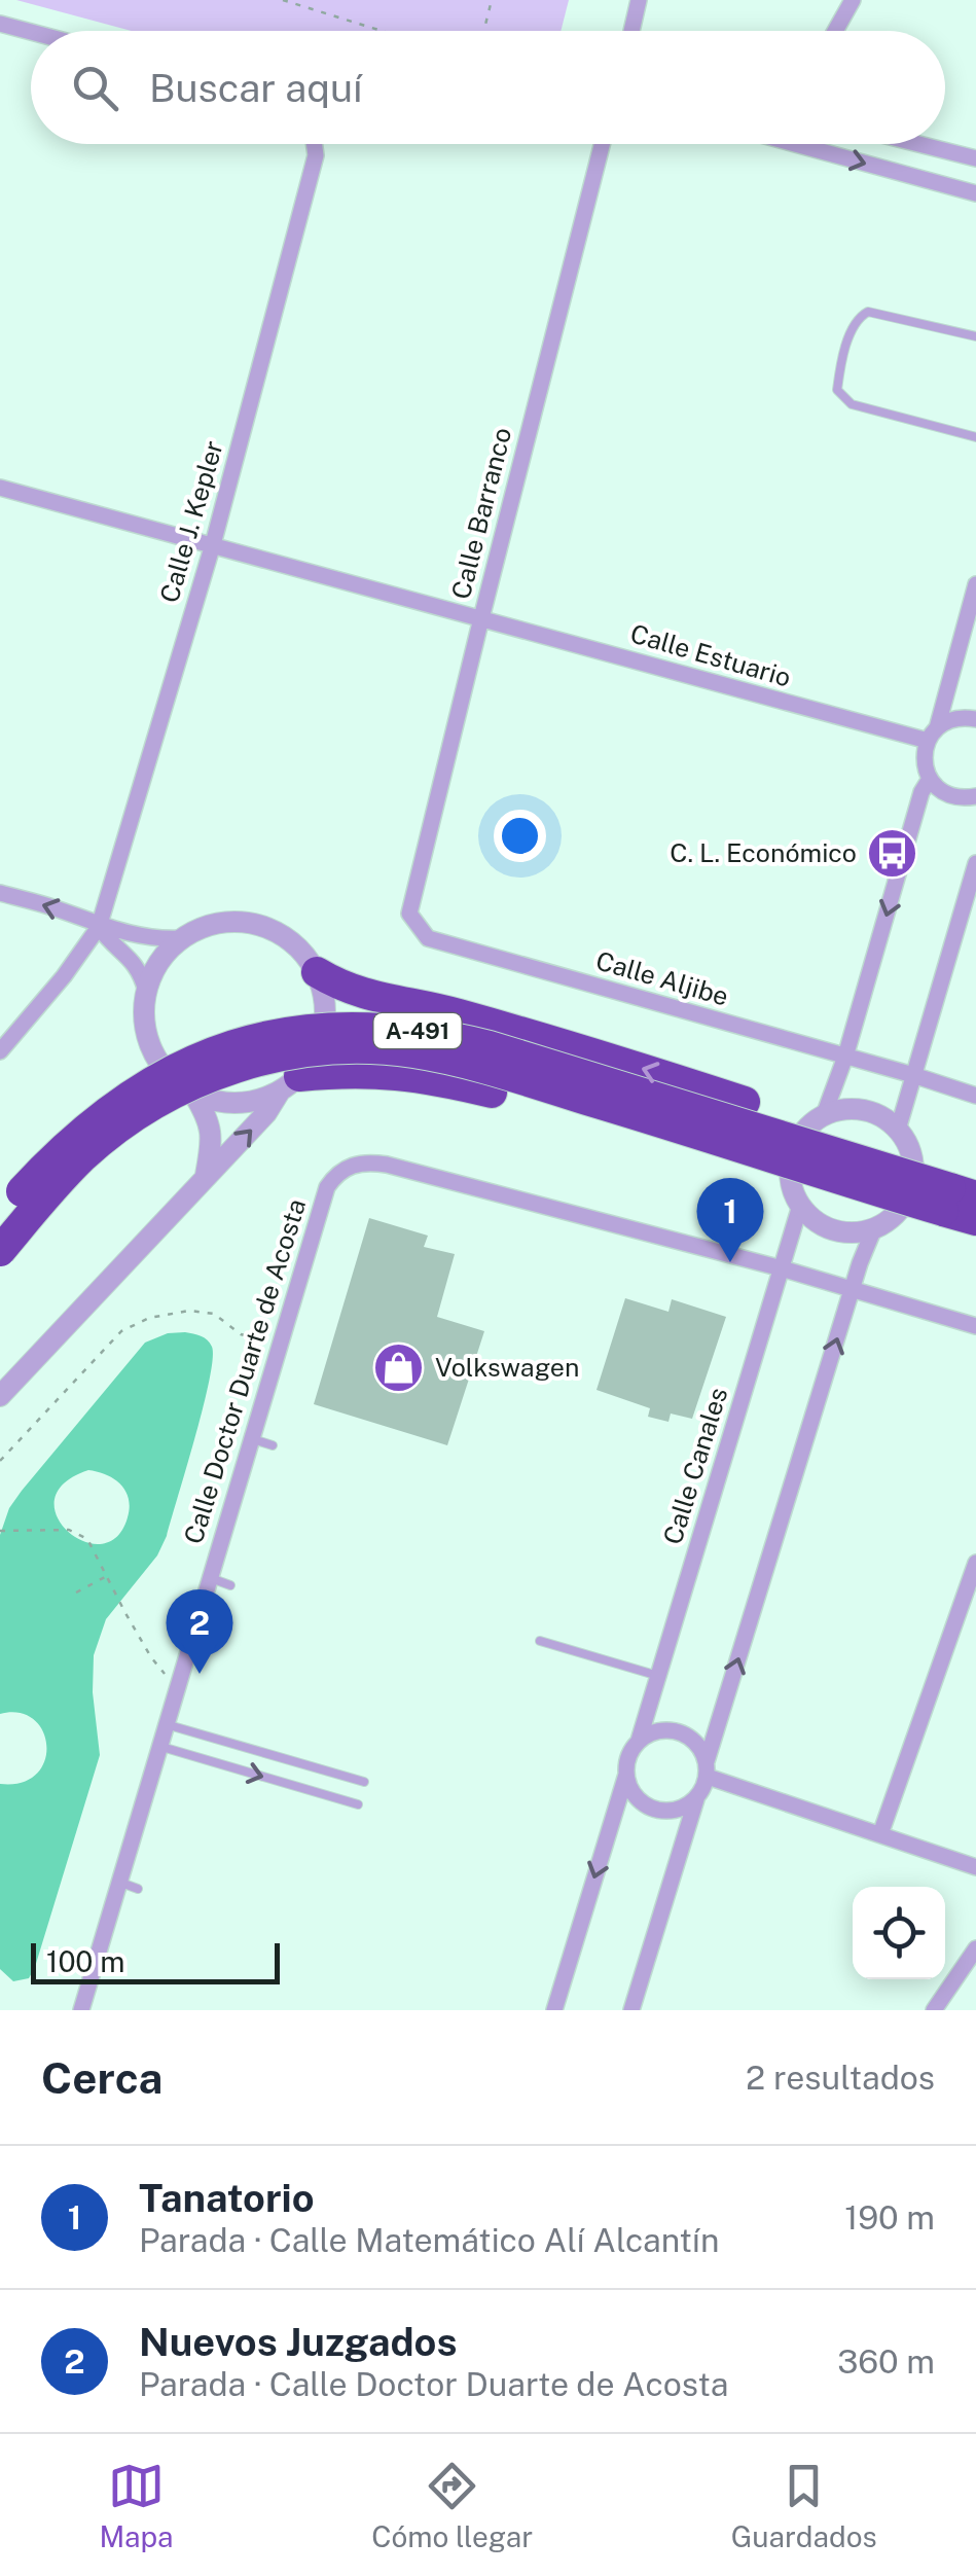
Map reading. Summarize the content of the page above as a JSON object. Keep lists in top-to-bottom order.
{
  "streets": {
    "highway": ["A-491"],
    "street": [
      "Calle Barranco",
      "Calle J. Kepler",
      "Calle Estuario",
      "Calle Aljibe",
      "Calle Doctor Duarte de Acosta",
      "Calle Canales"
    ]
  },
  "crossings": [
    ["Calle Barranco", "Calle Estuario"],
    ["Calle Barranco", "Calle Aljibe"],
    ["Calle J. Kepler", "Calle Estuario"],
    ["Calle Doctor Duarte de Acosta", "Calle Canales"]
  ],
  "places": {
    "bus stop": ["C. L. Económico"],
    "shop": ["Volkswagen"]
  },
  "scale_bar": "100 m",
  "page": {
    "search": "Buscar aquí",
    "pins": ["1", "2"],
    "scale": "100 m",
    "heading": ["Cerca", "2 resultados"],
    "list": [
      {
        "mark": "1",
        "name": "Tanatorio",
        "note": "Parada · Calle Matemático Alí Alcantín",
        "value": "190 m"
      },
      {
        "mark": "2",
        "name": "Nuevos Juzgados",
        "note": "Parada · Calle Doctor Duarte de Acosta",
        "value": "360 m"
      }
    ],
    "nav": ["Mapa", "Cómo llegar", "Guardados"]
  }
}
